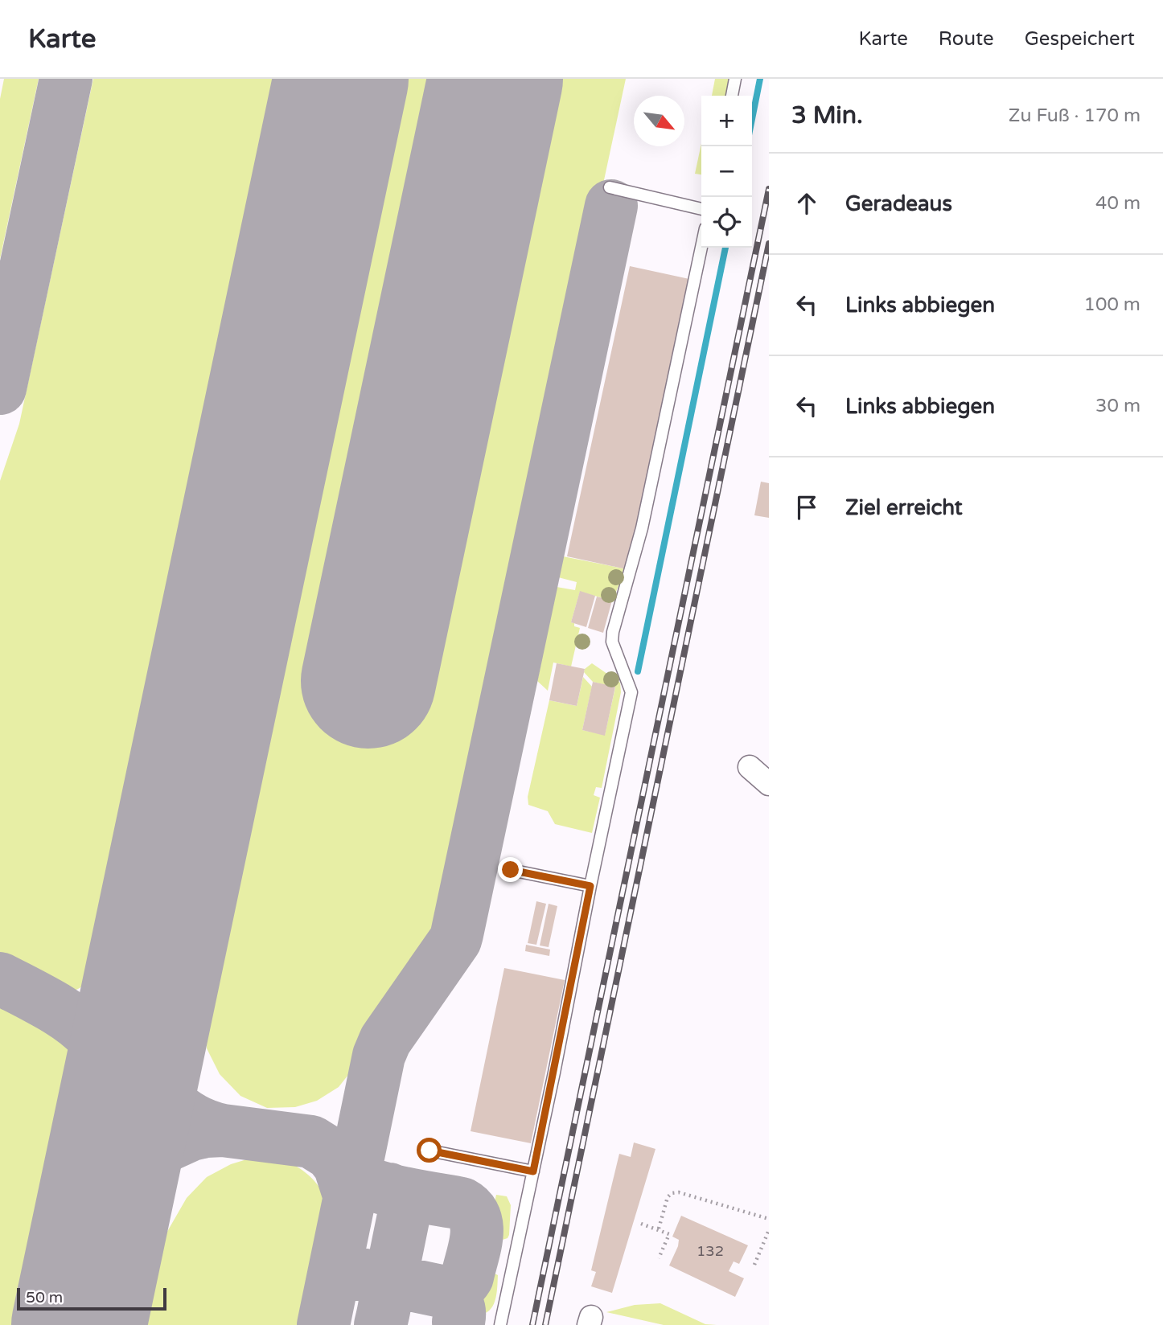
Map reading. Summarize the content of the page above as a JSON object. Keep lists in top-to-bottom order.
{
  "house_numbers": ["132"],
  "scale_bar": "50 m",
  "north": "bottom right",
  "page": {
    "header": "Karte",
    "nav": ["Karte", "Route", "Gespeichert"],
    "heading": ["3 Min.", "Zu Fuß · 170 m"],
    "map_buttons": ["+", "−"],
    "list": [
      ["Geradeaus", "40 m"],
      ["Links abbiegen", "100 m"],
      ["Links abbiegen", "30 m"],
      "Ziel erreicht"
    ],
    "scale": "50 m"
  }
}
